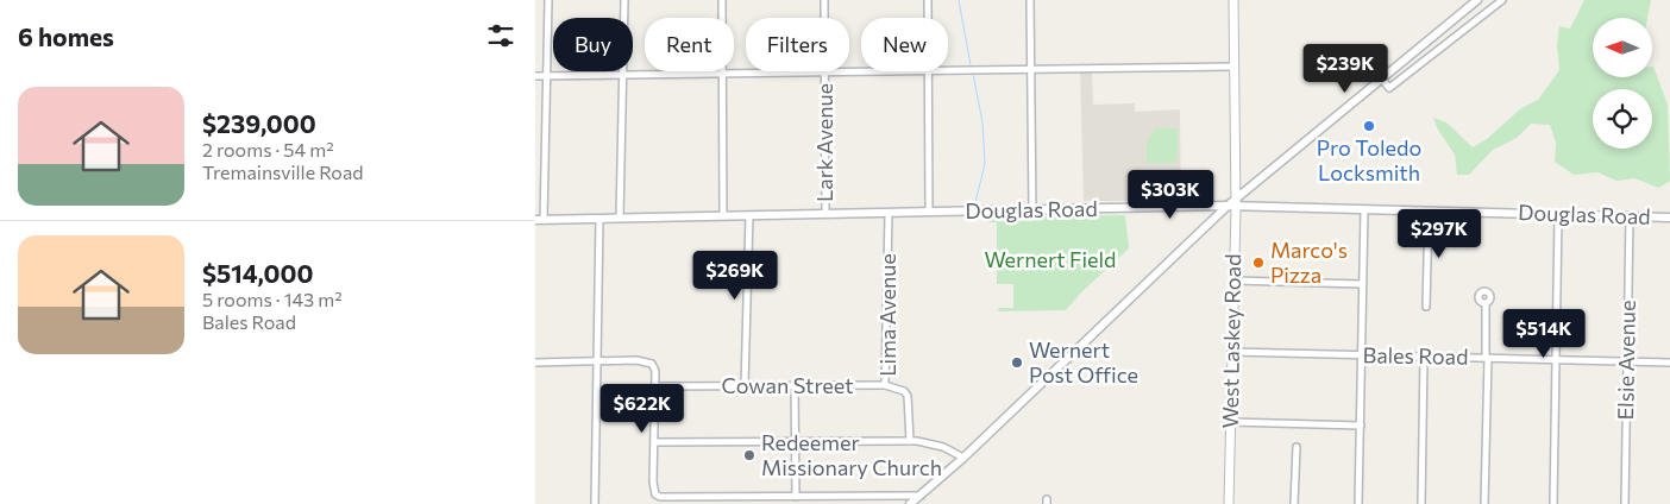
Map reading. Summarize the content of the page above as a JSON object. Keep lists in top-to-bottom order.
{
  "streets": {
    "main road": ["West Laskey Road"],
    "street": [
      "Lark Avenue",
      "Douglas Road",
      "Lima Avenue",
      "Bales Road",
      "Elsie Avenue",
      "Cowan Street"
    ]
  },
  "crossings": [
    ["Lark Avenue", "Douglas Road"],
    ["Douglas Road", "Lima Avenue"],
    ["Douglas Road", "West Laskey Road"],
    ["Douglas Road", "Elsie Avenue"],
    ["Lima Avenue", "Cowan Street"],
    ["West Laskey Road", "Bales Road"],
    ["Bales Road", "Elsie Avenue"]
  ],
  "parks": ["Wernert Field"],
  "places": [
    "Pro Toledo Locksmith",
    "Marco's Pizza",
    "Wernert Post Office",
    "Redeemer Missionary Church"
  ],
  "north": "left",
  "page": {
    "heading": "6 homes",
    "chip": [
      "Buy",
      "Rent",
      "Filters",
      "New"
    ],
    "price": [
      "$239K",
      "$303K",
      "$297K",
      "$269K",
      "$514K",
      "$622K"
    ],
    "list": [
      {
        "name": "$239,000",
        "note": "2 rooms · 54 m² · Tremainsville Road"
      },
      {
        "name": "$514,000",
        "note": "5 rooms · 143 m² · Bales Road"
      }
    ]
  }
}
